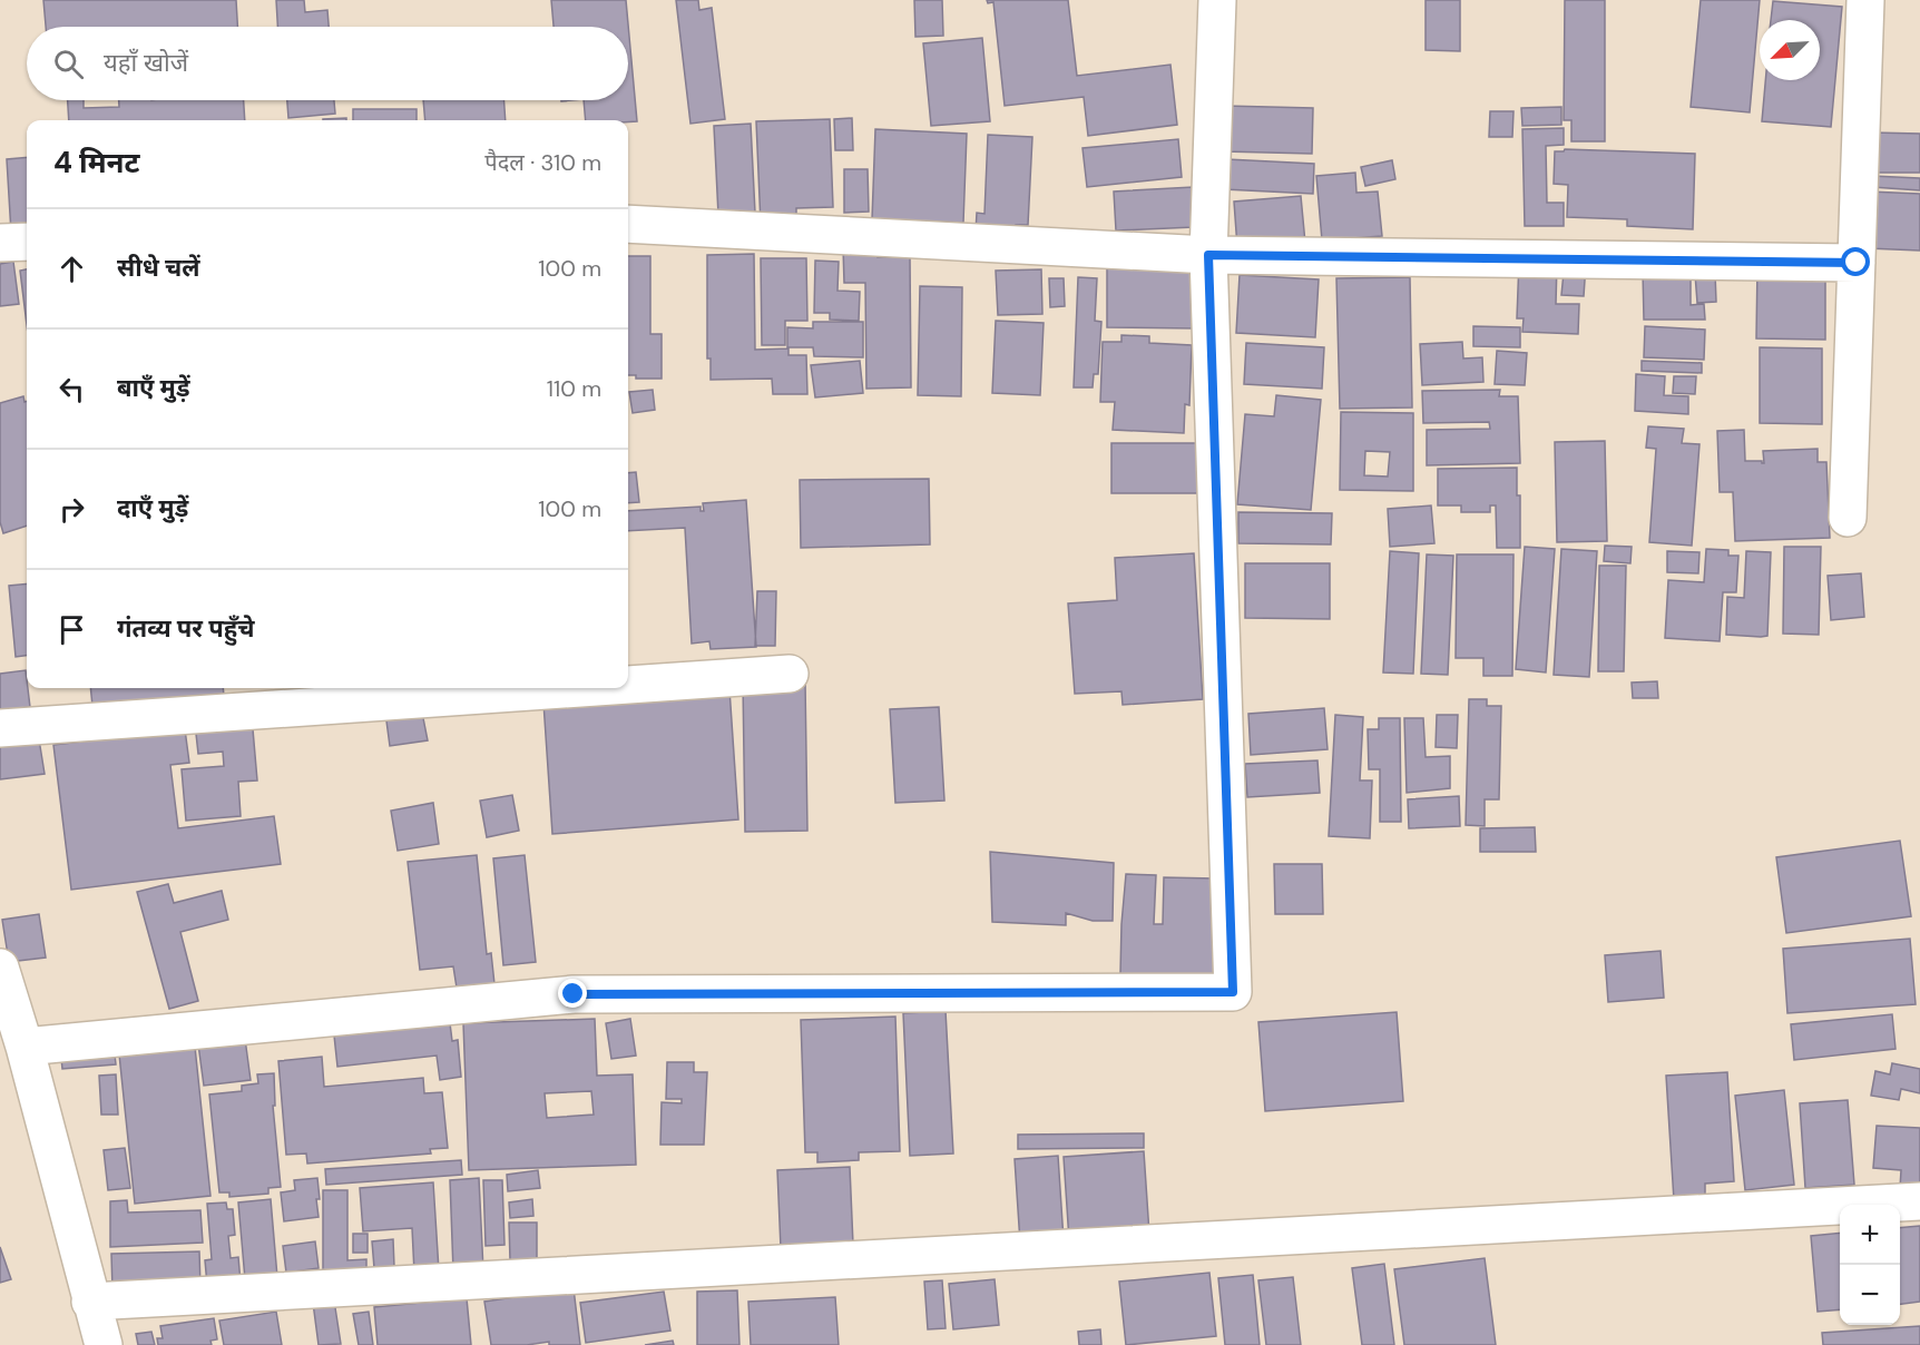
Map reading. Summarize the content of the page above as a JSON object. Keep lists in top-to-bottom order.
{
  "north": "bottom left",
  "page": {
    "search": "यहाँ खोजें",
    "heading": ["4 मिनट", "पैदल · 310 m"],
    "list": [
      ["सीधे चलें", "100 m"],
      ["बाएँ मुड़ें", "110 m"],
      ["दाएँ मुड़ें", "100 m"],
      "गंतव्य पर पहुँचे"
    ],
    "map_buttons": ["+", "−"]
  }
}
